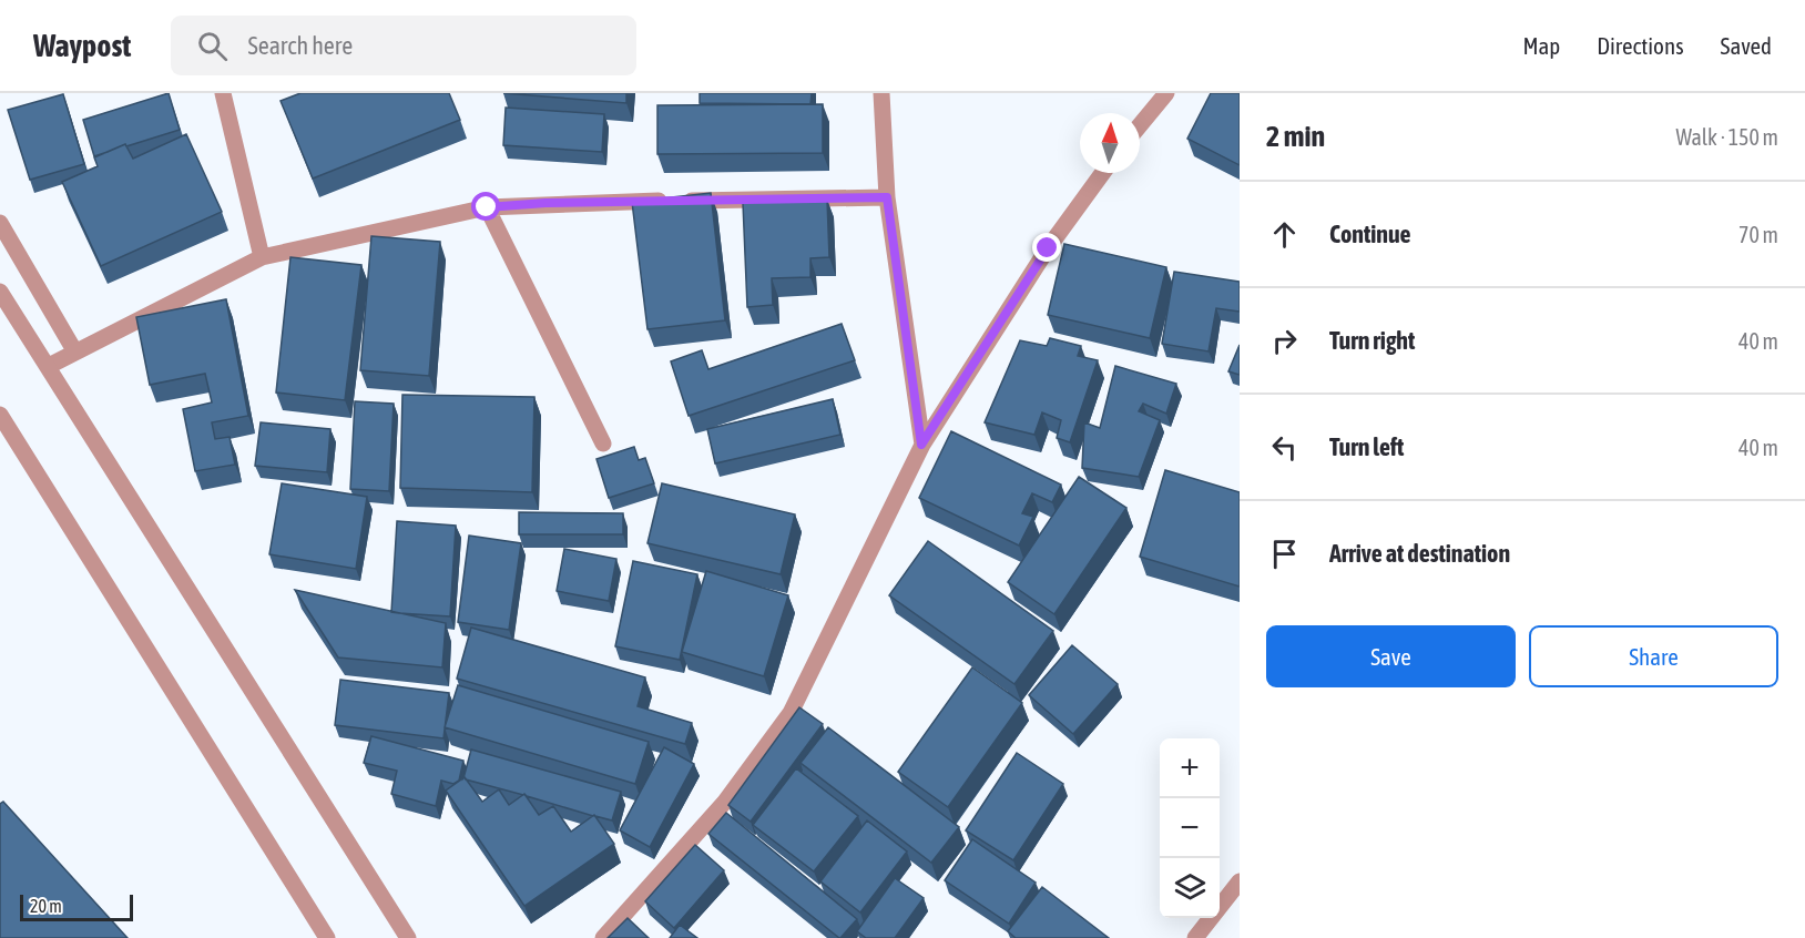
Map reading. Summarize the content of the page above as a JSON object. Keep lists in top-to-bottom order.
{
  "scale_bar": "20 m",
  "north": "top",
  "page": {
    "header": "Waypost",
    "search": "Search here",
    "nav": ["Map", "Directions", "Saved"],
    "heading": ["2 min", "Walk · 150 m"],
    "list": [
      ["Continue", "70 m"],
      ["Turn right", "40 m"],
      ["Turn left", "40 m"],
      "Arrive at destination"
    ],
    "buttons": ["Save", "Share"],
    "map_buttons": ["+", "−"],
    "scale": "20 m"
  }
}
